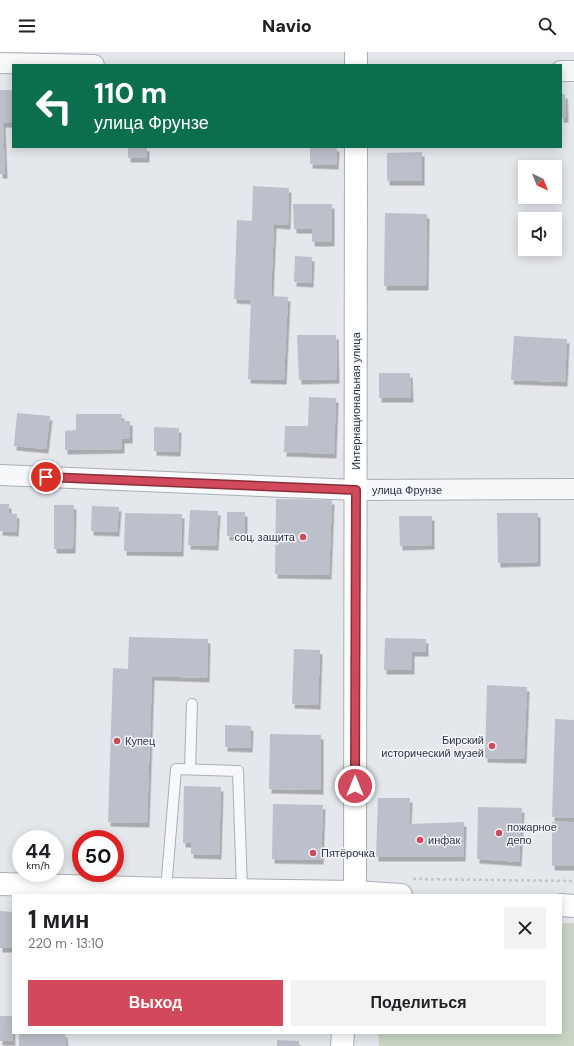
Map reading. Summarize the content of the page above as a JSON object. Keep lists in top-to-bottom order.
{
  "streets": {
    "main road": ["Интернациональная улица"],
    "street": ["улица Фрунзе"]
  },
  "crossings": [
    ["Интернациональная улица", "улица Фрунзе"]
  ],
  "places": [
    "соц. защита",
    "Купец",
    "Бирский исторический музей",
    "пожарное депо",
    "инфак",
    "Пятёрочка"
  ],
  "north": "bottom right",
  "page": {
    "header": "Navio",
    "turn": ["110 m", "улица Фрунзе"],
    "speed": "44 km/h",
    "limit": "50",
    "heading": ["1 мин", "220 m · 13:10"],
    "buttons": ["Выход", "Поделиться"]
  }
}
